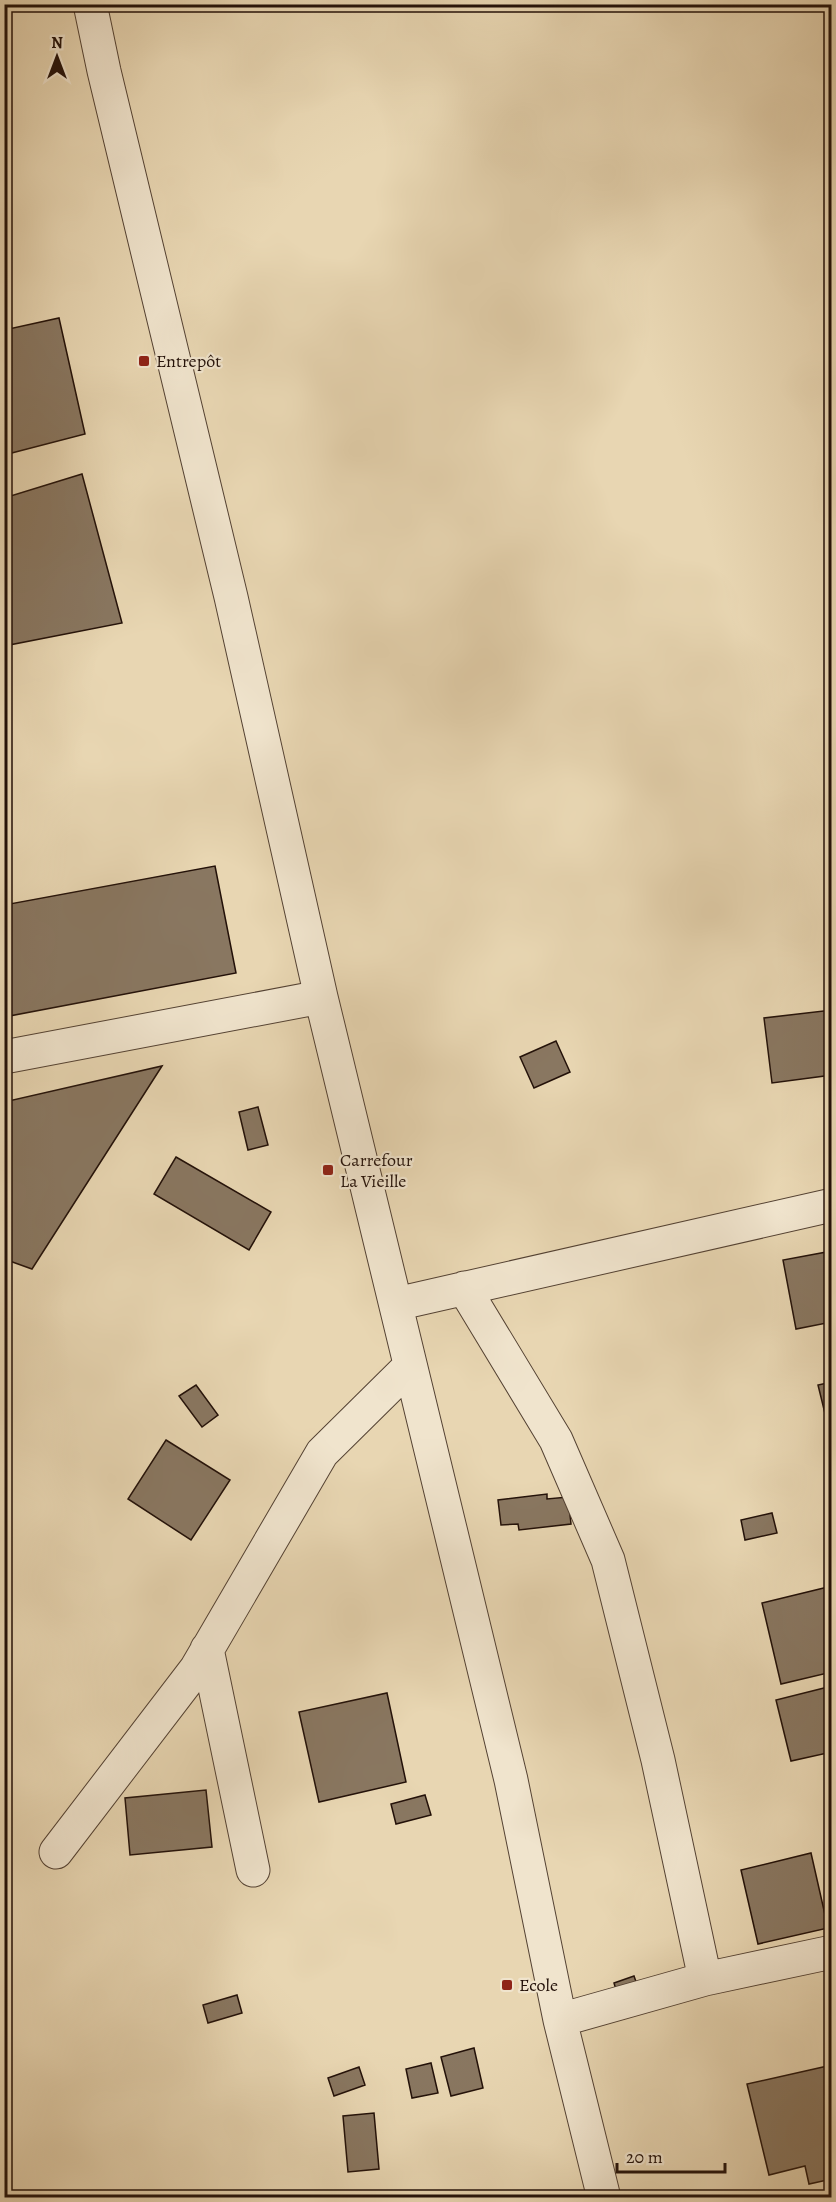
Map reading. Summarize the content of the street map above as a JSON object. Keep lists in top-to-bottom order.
{
  "places": {
    "transit": ["Entrepôt", "Carrefour La Vieille", "Ecole"]
  },
  "scale_bar": "20 m",
  "north": "top"
}
